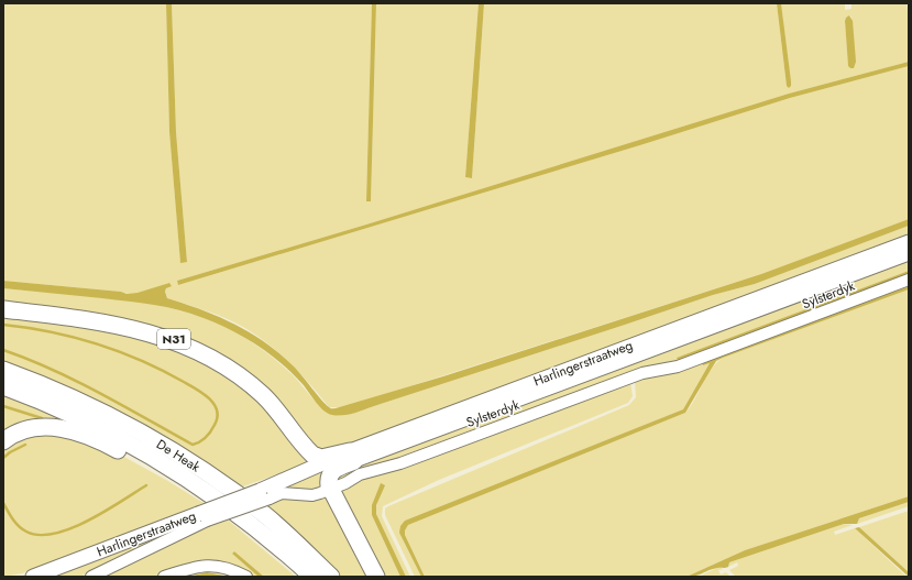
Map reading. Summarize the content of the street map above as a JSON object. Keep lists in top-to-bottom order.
{
  "streets": {
    "highway": ["N31", "De Heak"],
    "main road": ["Harlingerstraatweg"],
    "street": ["Sylsterdyk"]
  },
  "crossings": [
    ["Sylsterdyk", "Harlingerstraatweg"],
    ["N31", "Harlingerstraatweg"]
  ]
}
